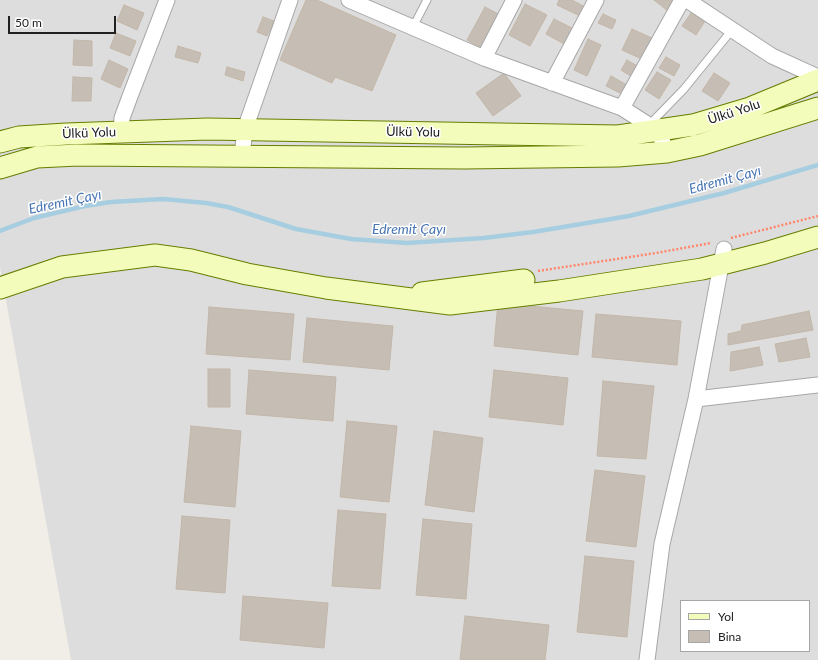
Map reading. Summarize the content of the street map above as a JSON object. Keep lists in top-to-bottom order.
{
  "streets": {
    "main road": ["Ülkü Yolu"]
  },
  "water": ["Edremit Çayı"],
  "legend": ["Yol", "Bina"],
  "scale_bar": "50 m"
}
